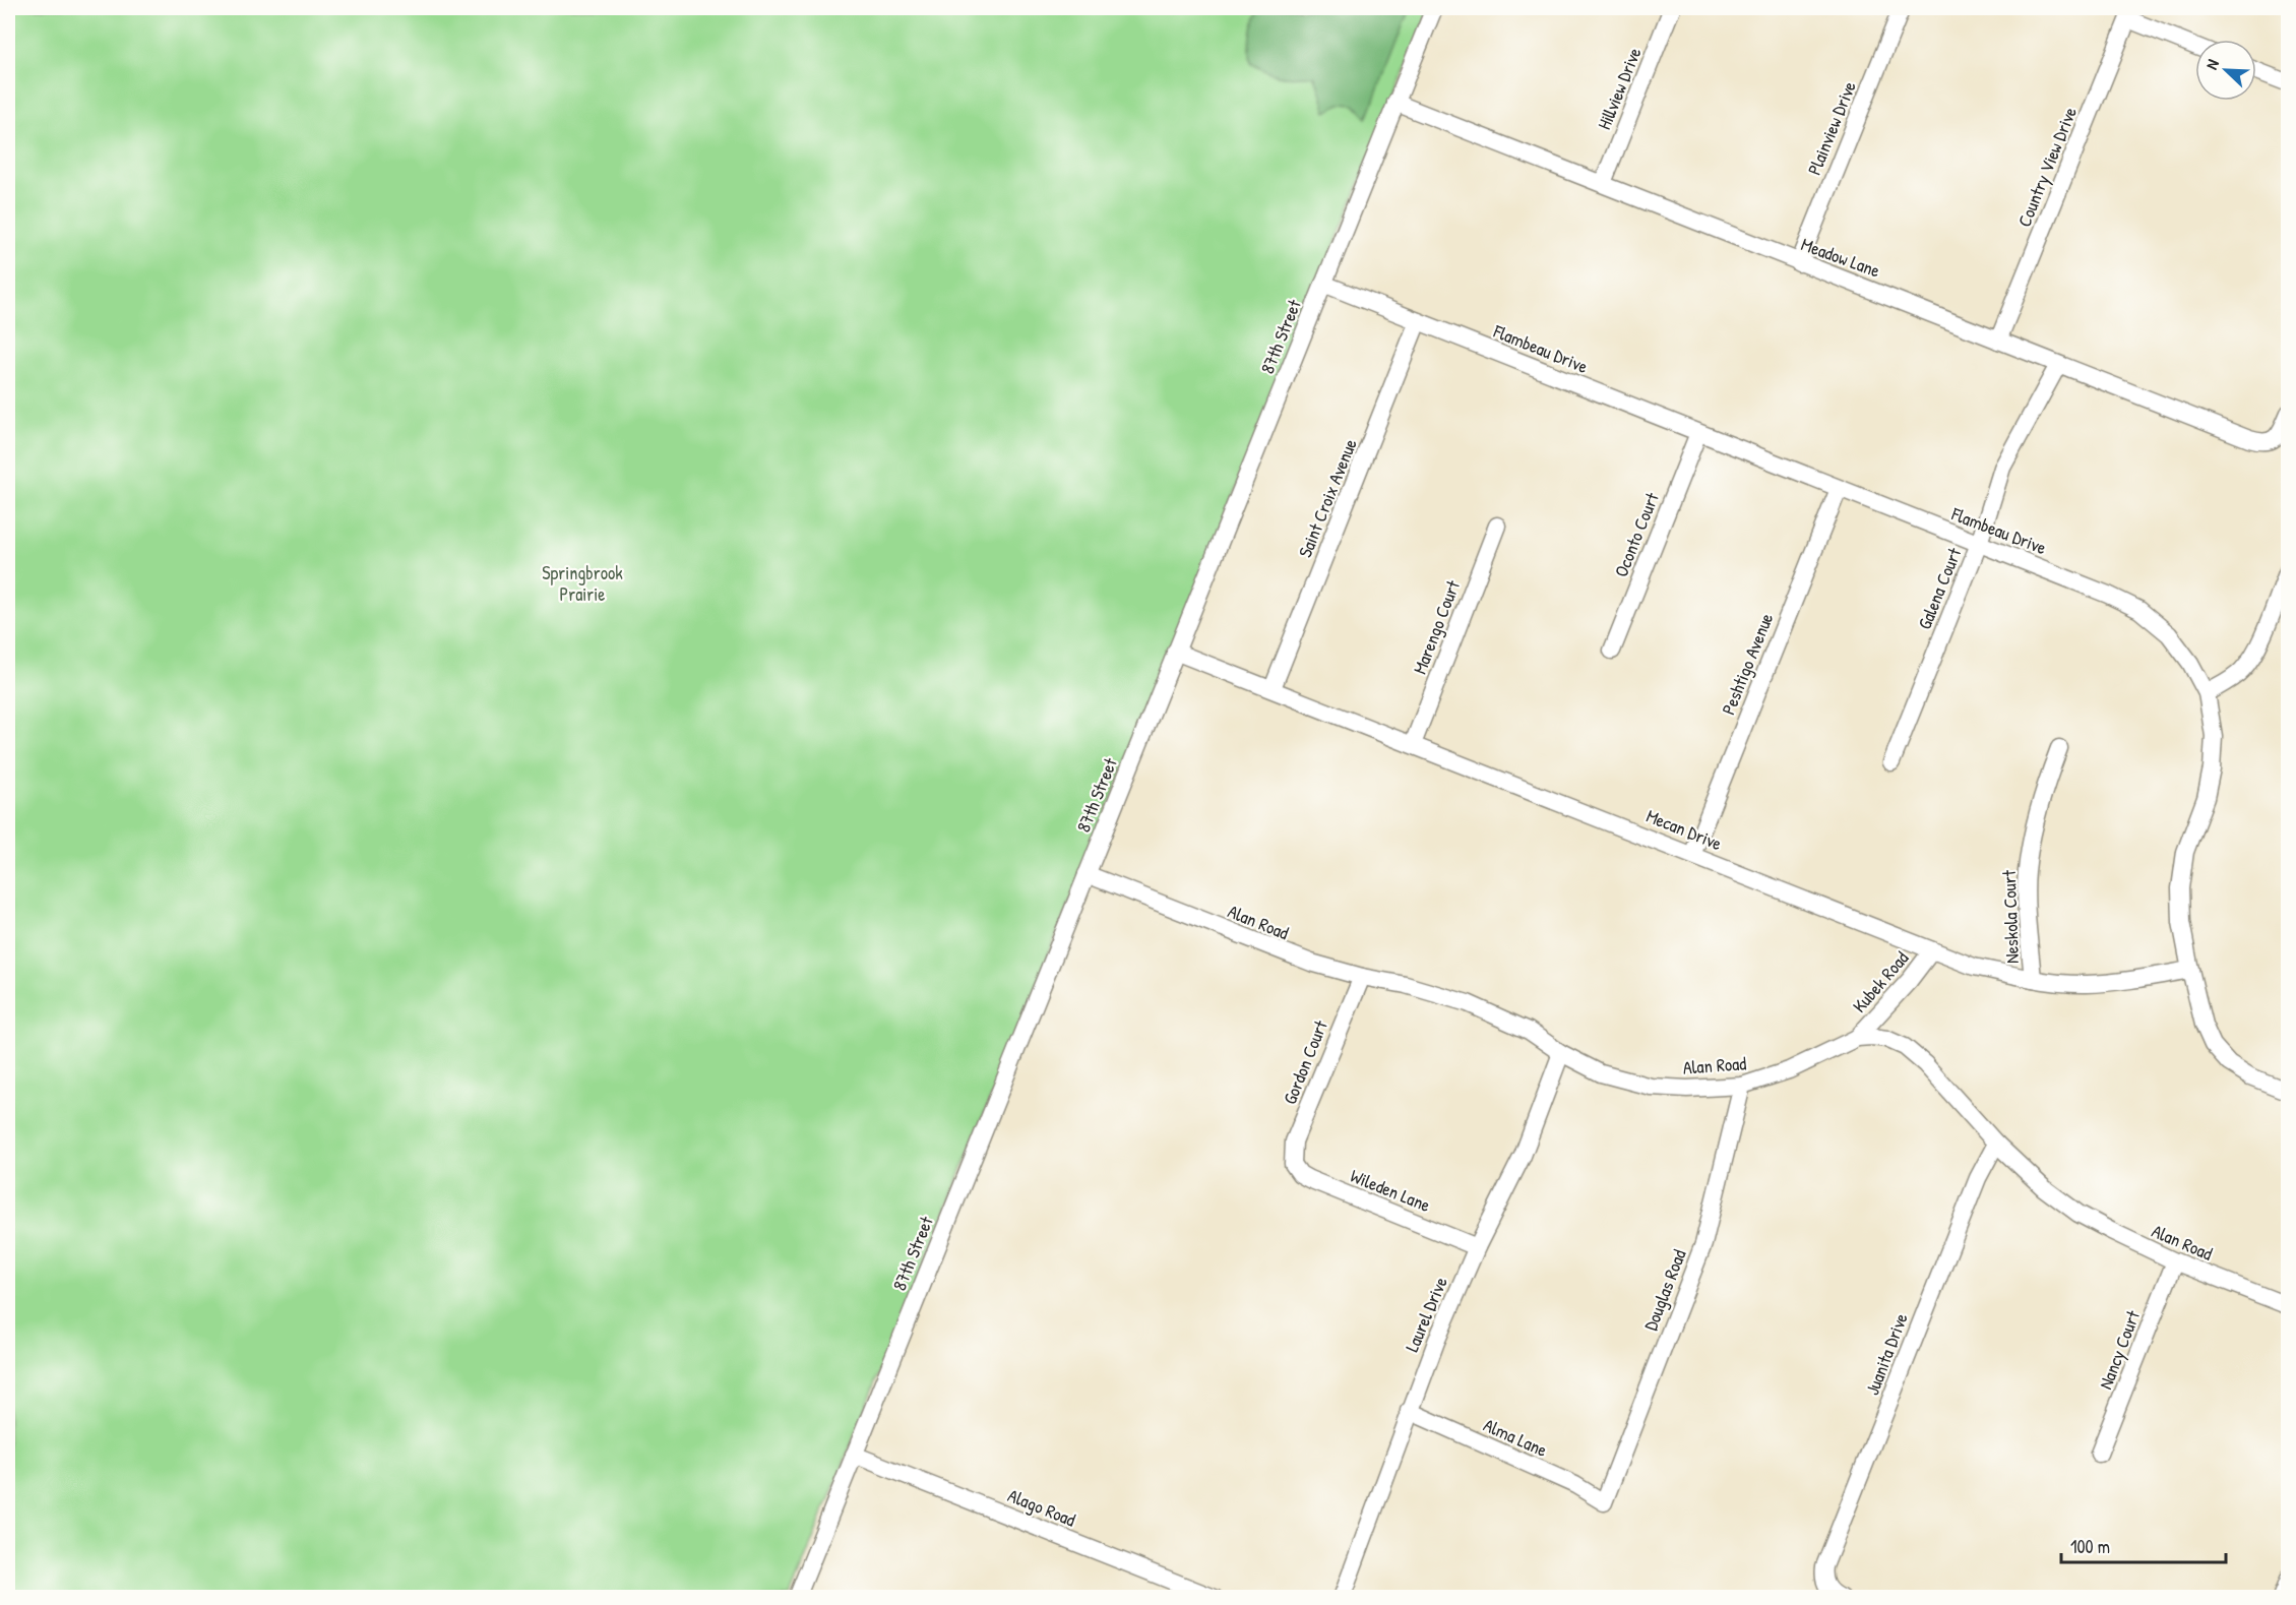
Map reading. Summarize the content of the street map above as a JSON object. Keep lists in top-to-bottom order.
{
  "streets": {
    "street": [
      "Hillview Drive",
      "Plainview Drive",
      "Country View Drive",
      "Meadow Lane",
      "87th Street",
      "Flambeau Drive",
      "Saint Croix Avenue",
      "Oconto Court",
      "Galena Court",
      "Marengo Court",
      "Peshtigo Avenue",
      "Mecan Drive",
      "Neskola Court",
      "Alan Road",
      "Kubek Road",
      "Gordon Court",
      "Wileden Lane",
      "Douglas Road",
      "Laurel Drive",
      "Nancy Court",
      "Juanita Drive",
      "Alma Lane",
      "Alago Road"
    ]
  },
  "crossings": [
    ["Hillview Drive", "Meadow Lane"],
    ["Plainview Drive", "Meadow Lane"],
    ["Country View Drive", "Meadow Lane"],
    ["Meadow Lane", "87th Street"],
    ["Meadow Lane", "Galena Court"],
    ["87th Street", "Flambeau Drive"],
    ["87th Street", "Mecan Drive"],
    ["87th Street", "Alan Road"],
    ["87th Street", "Alago Road"],
    ["Flambeau Drive", "Saint Croix Avenue"],
    ["Flambeau Drive", "Oconto Court"],
    ["Flambeau Drive", "Galena Court"],
    ["Flambeau Drive", "Peshtigo Avenue"],
    ["Flambeau Drive", "Mecan Drive"],
    ["Saint Croix Avenue", "Mecan Drive"],
    ["Marengo Court", "Mecan Drive"],
    ["Peshtigo Avenue", "Mecan Drive"],
    ["Mecan Drive", "Neskola Court"],
    ["Mecan Drive", "Kubek Road"],
    ["Alan Road", "Kubek Road"],
    ["Alan Road", "Gordon Court"],
    ["Alan Road", "Douglas Road"],
    ["Alan Road", "Laurel Drive"],
    ["Alan Road", "Nancy Court"],
    ["Alan Road", "Juanita Drive"],
    ["Gordon Court", "Wileden Lane"],
    ["Wileden Lane", "Laurel Drive"],
    ["Douglas Road", "Alma Lane"],
    ["Laurel Drive", "Alma Lane"]
  ],
  "parks": ["Springbrook Prairie"],
  "scale_bar": "100 m",
  "north": "top left"
}
